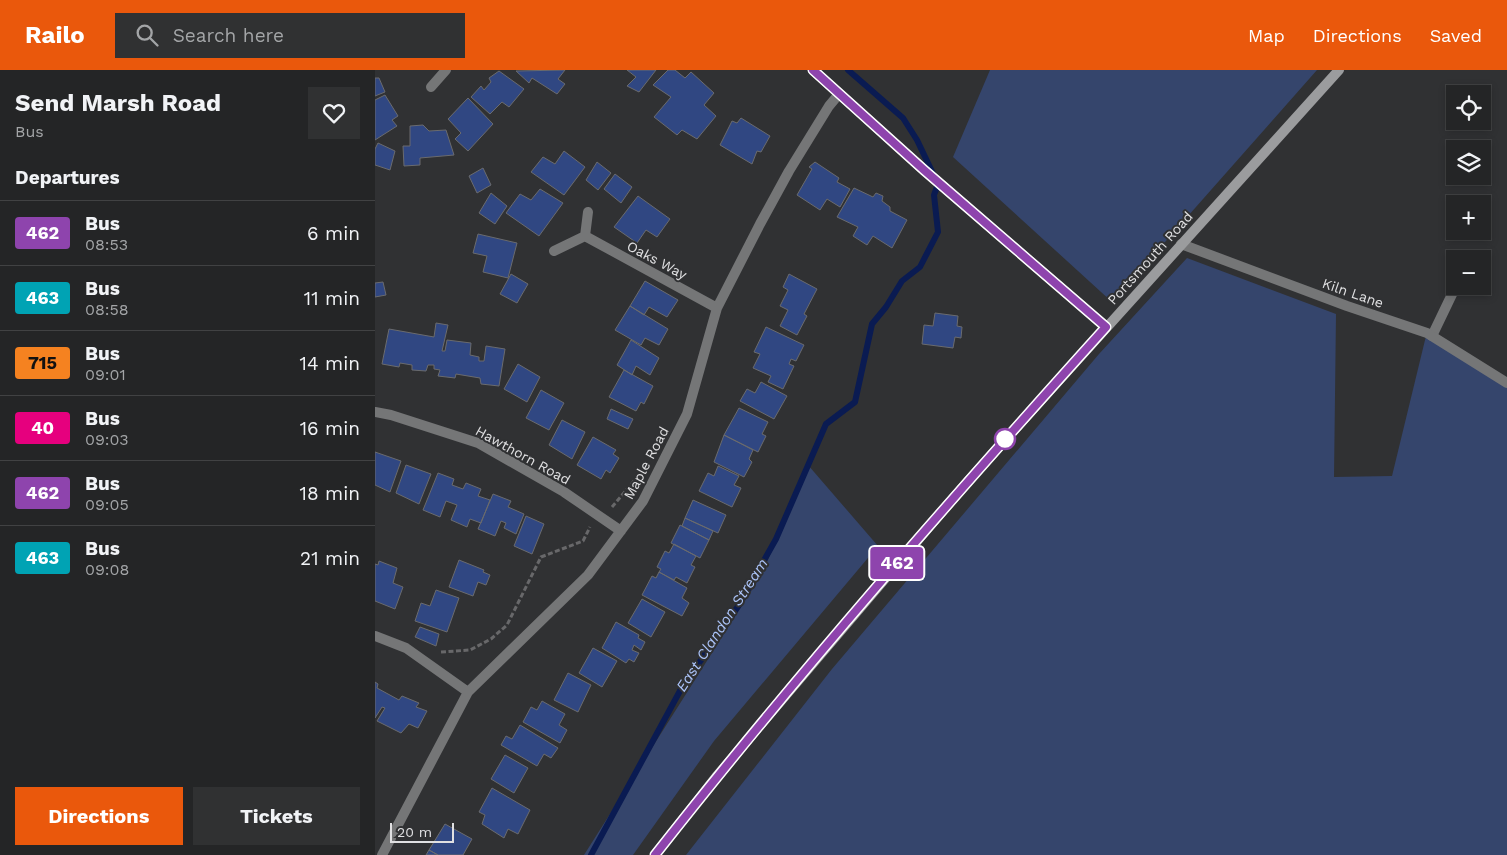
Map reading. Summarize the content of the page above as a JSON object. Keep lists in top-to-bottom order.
{
  "streets": {
    "main road": ["Portsmouth Road"],
    "street": [
      "Oaks Way",
      "Kiln Lane",
      "Hawthorn Road",
      "Maple Road"
    ]
  },
  "crossings": [
    ["Portsmouth Road", "Kiln Lane"],
    ["Oaks Way", "Maple Road"],
    ["Hawthorn Road", "Maple Road"]
  ],
  "water": ["East Clandon Stream"],
  "lines": ["bus line 462"],
  "scale_bar": "20 m",
  "page": {
    "header": "Railo",
    "search": "Search here",
    "nav": ["Map", "Directions", "Saved"],
    "heading": [
      ["Send Marsh Road", "Bus"],
      "Departures"
    ],
    "on_map": "462",
    "map_buttons": ["+", "−"],
    "list": [
      {
        "mark": "462",
        "name": "Bus",
        "note": "08:53",
        "value": "6 min"
      },
      {
        "mark": "463",
        "name": "Bus",
        "note": "08:58",
        "value": "11 min"
      },
      {
        "mark": "715",
        "name": "Bus",
        "note": "09:01",
        "value": "14 min"
      },
      {
        "mark": "40",
        "name": "Bus",
        "note": "09:03",
        "value": "16 min"
      },
      {
        "mark": "462",
        "name": "Bus",
        "note": "09:05",
        "value": "18 min"
      },
      {
        "mark": "463",
        "name": "Bus",
        "note": "09:08",
        "value": "21 min"
      }
    ],
    "buttons": ["Directions", "Tickets"],
    "scale": "20 m"
  }
}
